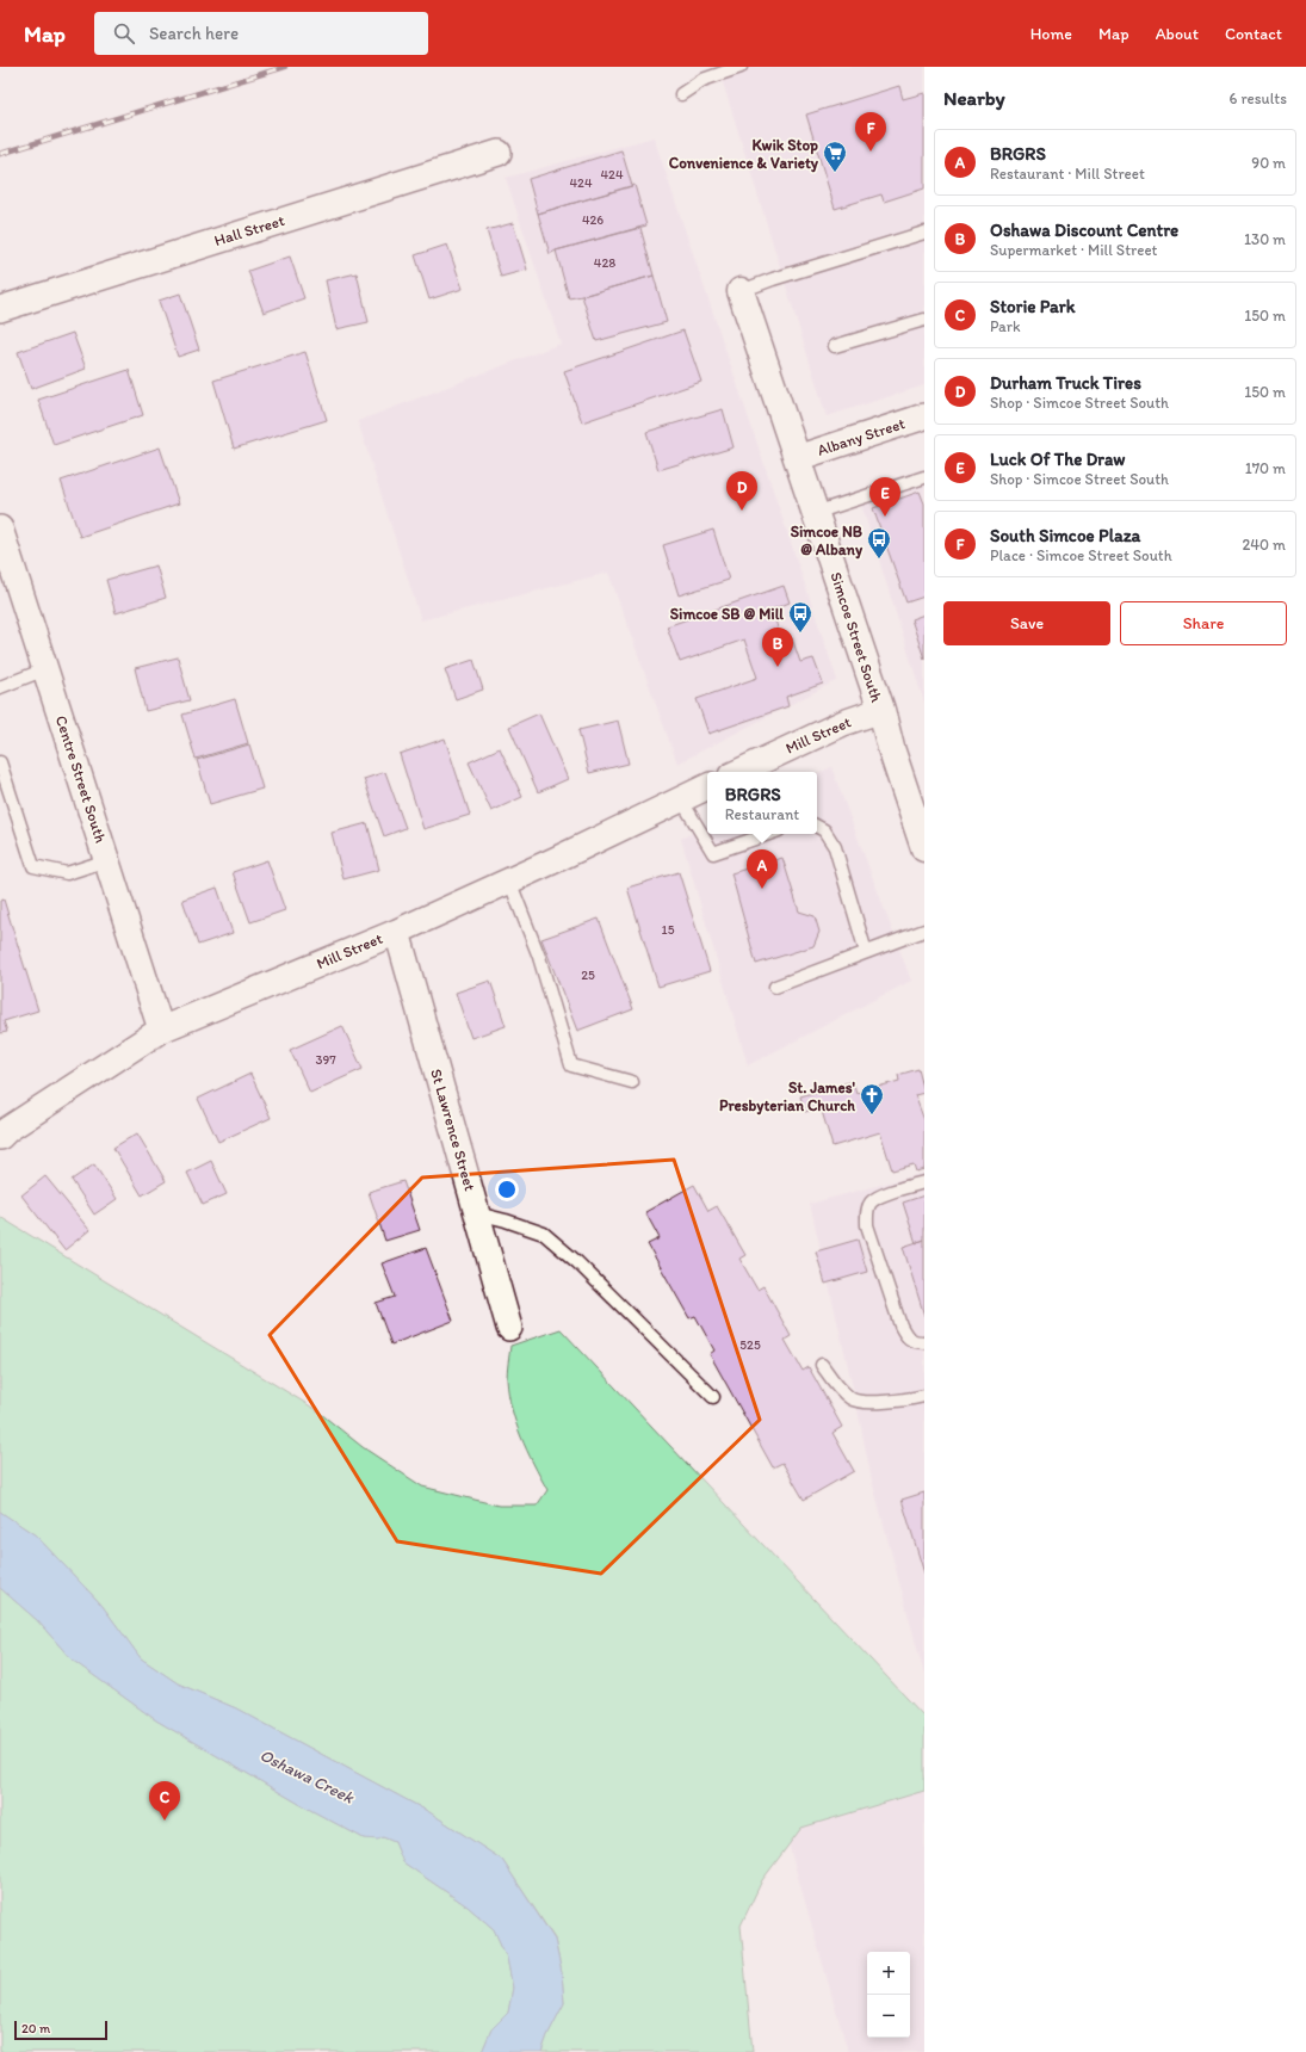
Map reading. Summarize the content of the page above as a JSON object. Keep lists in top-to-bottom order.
{
  "streets": {
    "main road": ["Simcoe Street South"],
    "street": [
      "Hall Street",
      "Albany Street",
      "Mill Street",
      "Centre Street South",
      "St Lawrence Street"
    ]
  },
  "crossings": [
    ["Albany Street", "Simcoe Street South"],
    ["Simcoe Street South", "Mill Street"],
    ["Mill Street", "Centre Street South"],
    ["Mill Street", "St Lawrence Street"]
  ],
  "water": ["Oshawa Creek"],
  "places": {
    "supermarket": ["Kwik Stop Convenience & Variety"],
    "bus stop": ["Simcoe NB @ Albany", "Simcoe SB @ Mill"],
    "church": ["St. James' Presbyterian Church"]
  },
  "house_numbers": [
    "424",
    "424",
    "426",
    "428",
    "15",
    "25",
    "397",
    "525"
  ],
  "scale_bar": "20 m",
  "page": {
    "header": "Map",
    "search": "Search here",
    "nav": [
      "Home",
      "Map",
      "About",
      "Contact"
    ],
    "heading": ["Nearby", "6 results"],
    "pins": [
      "F",
      "D",
      "E",
      "B",
      "A",
      "C"
    ],
    "list": [
      {
        "mark": "A",
        "name": "BRGRS",
        "note": "Restaurant · Mill Street",
        "value": "90 m"
      },
      {
        "mark": "B",
        "name": "Oshawa Discount Centre",
        "note": "Supermarket · Mill Street",
        "value": "130 m"
      },
      {
        "mark": "C",
        "name": "Storie Park",
        "note": "Park",
        "value": "150 m"
      },
      {
        "mark": "D",
        "name": "Durham Truck Tires",
        "note": "Shop · Simcoe Street South",
        "value": "150 m"
      },
      {
        "mark": "E",
        "name": "Luck Of The Draw",
        "note": "Shop · Simcoe Street South",
        "value": "170 m"
      },
      {
        "mark": "F",
        "name": "South Simcoe Plaza",
        "note": "Place · Simcoe Street South",
        "value": "240 m"
      }
    ],
    "buttons": ["Save", "Share"],
    "popup": ["BRGRS", "Restaurant"],
    "map_buttons": ["+", "−"],
    "scale": "20 m"
  }
}
